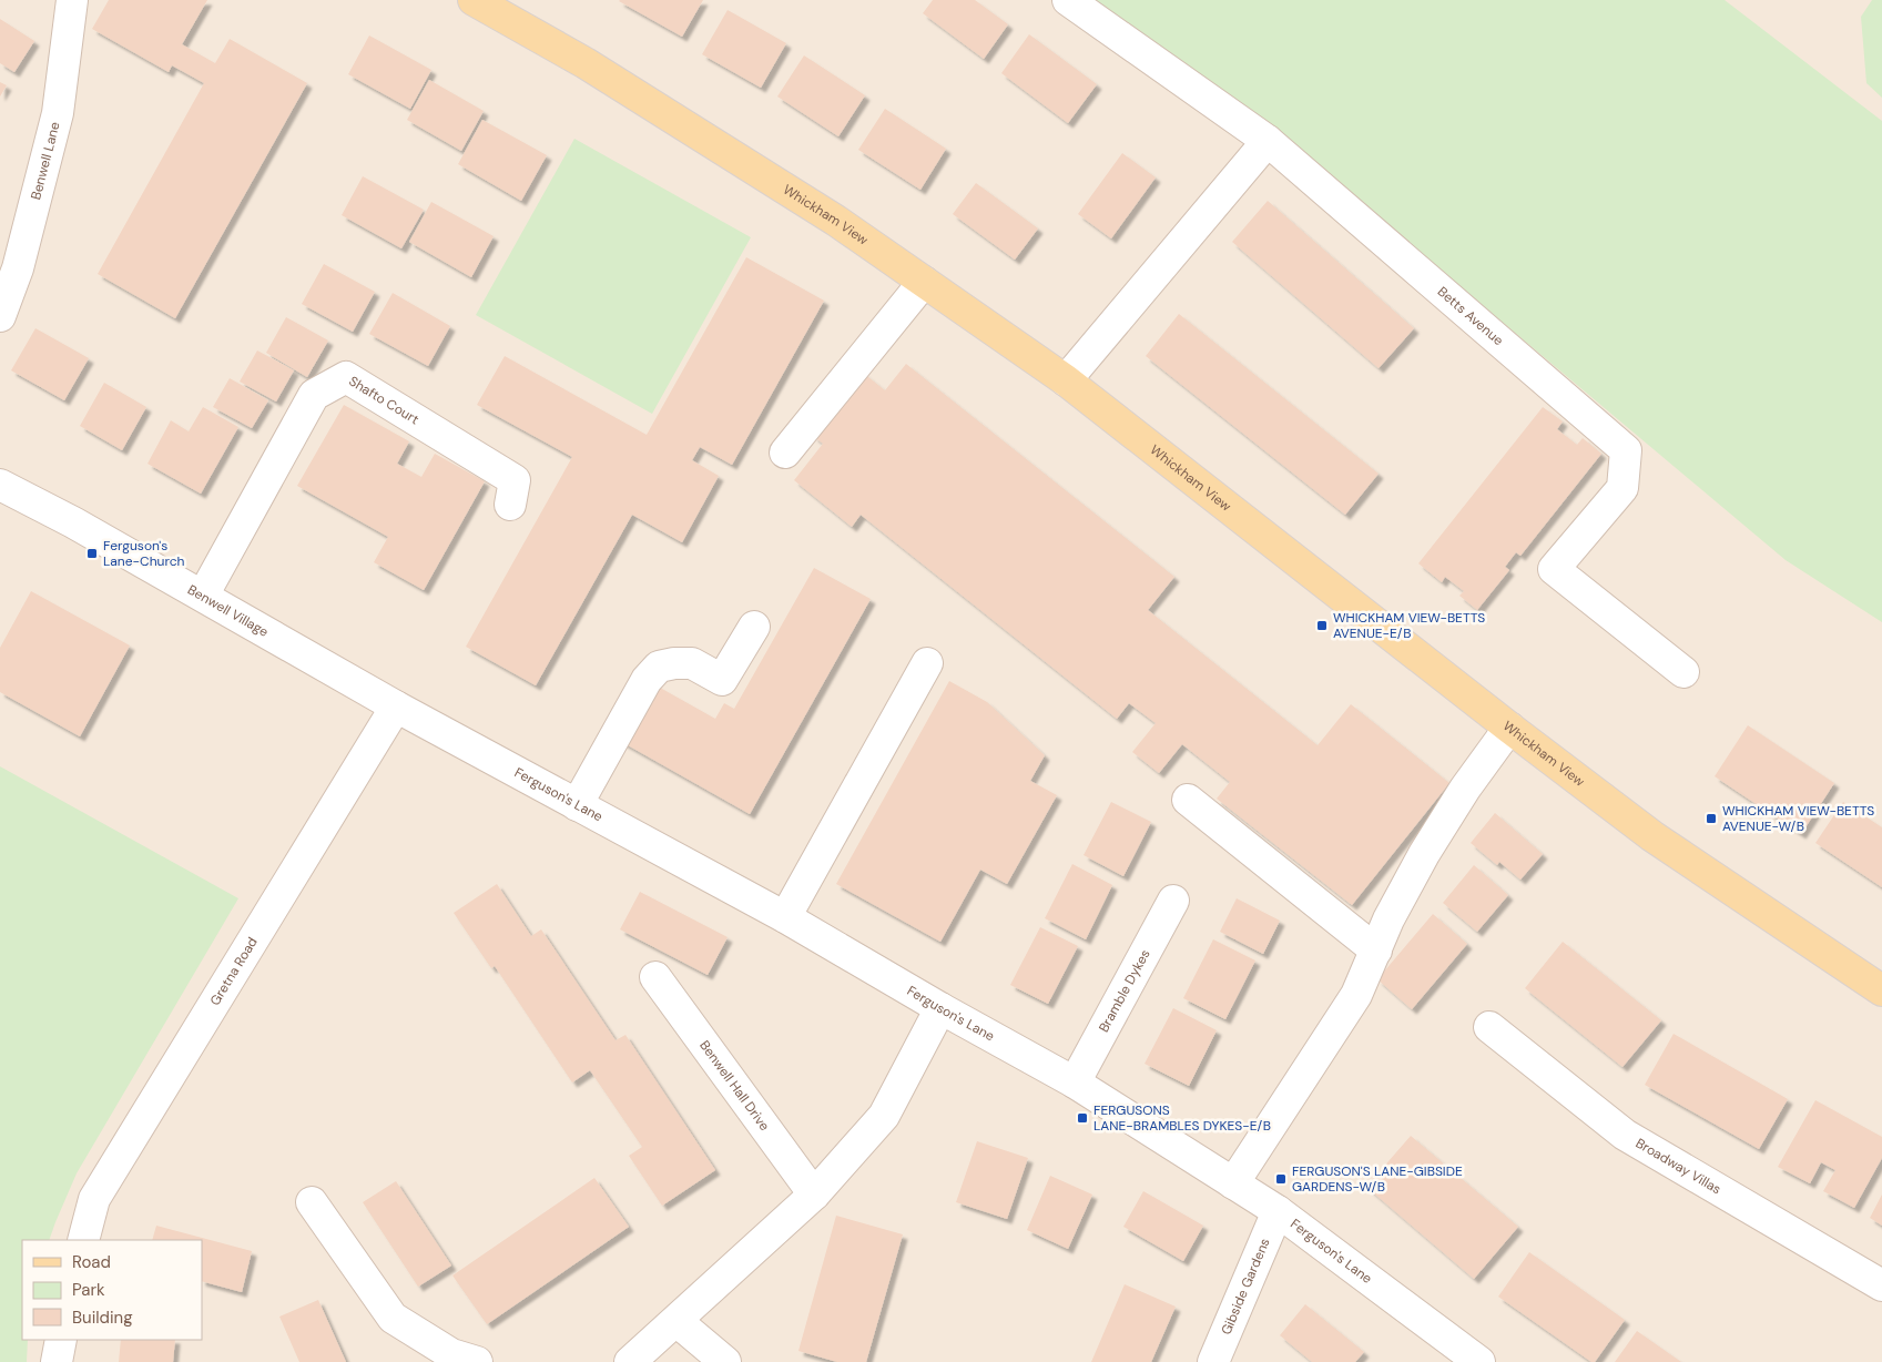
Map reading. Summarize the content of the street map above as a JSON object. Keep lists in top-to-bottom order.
{
  "streets": {
    "main road": ["Whickham View"],
    "street": [
      "Benwell Lane",
      "Betts Avenue",
      "Shafto Court",
      "Benwell Village",
      "Ferguson's Lane",
      "Gretna Road",
      "Bramble Dykes",
      "Benwell Hall Drive",
      "Broadway Villas",
      "Gibside Gardens"
    ]
  },
  "crossings": [
    ["Shafto Court", "Benwell Village"],
    ["Benwell Village", "Ferguson's Lane"],
    ["Benwell Village", "Gretna Road"],
    ["Ferguson's Lane", "Gretna Road"],
    ["Ferguson's Lane", "Bramble Dykes"],
    ["Ferguson's Lane", "Gibside Gardens"]
  ],
  "places": {
    "transit": [
      "Ferguson's Lane-Church",
      "WHICKHAM VIEW-BETTS AVENUE-E/B",
      "WHICKHAM VIEW-BETTS AVENUE-W/B",
      "FERGUSONS LANE-BRAMBLES DYKES-E/B",
      "FERGUSON'S LANE-GIBSIDE GARDENS-W/B"
    ]
  },
  "legend": ["Road", "Park", "Building"]
}
